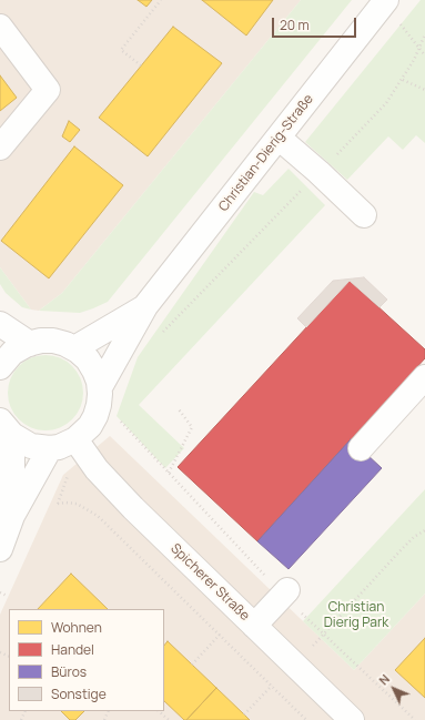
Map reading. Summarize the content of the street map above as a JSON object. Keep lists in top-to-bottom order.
{
  "streets": {
    "street": ["Christian-Dierig-Straße", "Spicherer Straße"]
  },
  "parks": ["Christian Dierig Park"],
  "legend": [
    "Wohnen",
    "Handel",
    "Büros",
    "Sonstige"
  ],
  "scale_bar": "20 m",
  "north": "top left"
}
